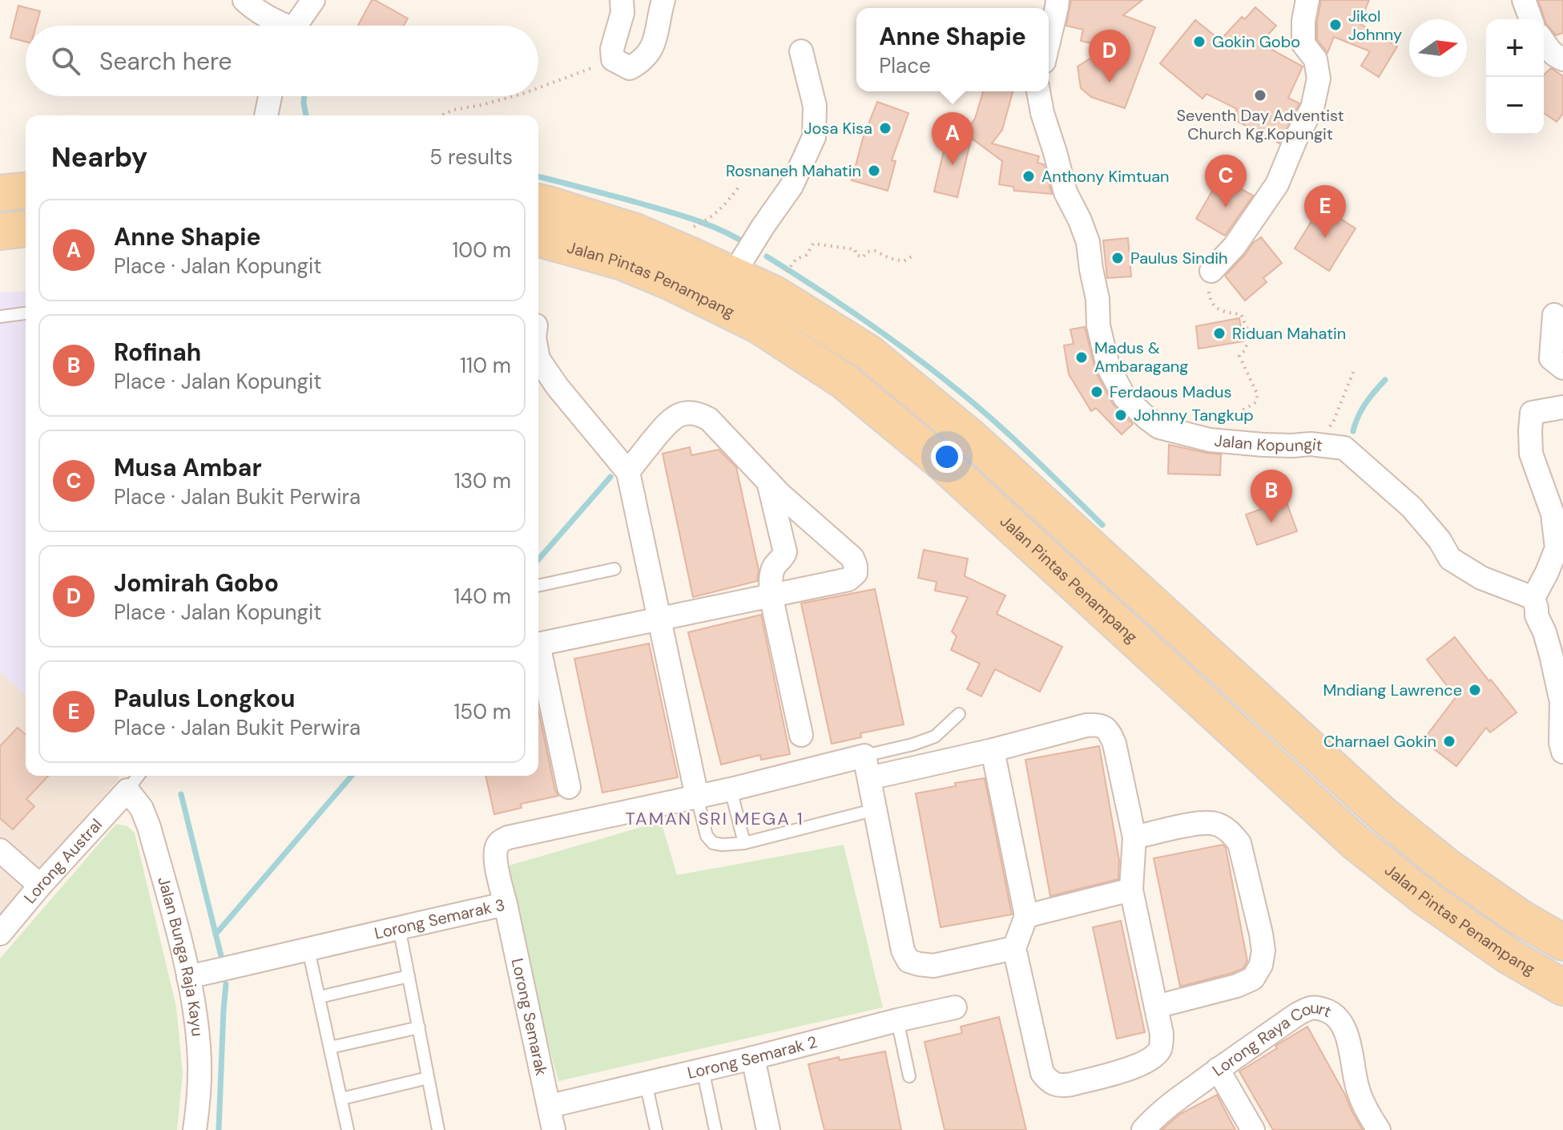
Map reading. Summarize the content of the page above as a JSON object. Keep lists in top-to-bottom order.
{
  "streets": {
    "main road": ["Jalan Pintas Penampang"],
    "street": [
      "Jalan Kopungit",
      "Lorong Austral",
      "Lorong Semarak 3",
      "Jalan Bunga Raja Kayu",
      "Lorong Semarak",
      "Lorong Raya Court",
      "Lorong Semarak 2"
    ]
  },
  "crossings": [
    ["Lorong Austral", "Jalan Bunga Raja Kayu"],
    ["Lorong Semarak 3", "Jalan Bunga Raja Kayu"],
    ["Lorong Semarak 3", "Lorong Semarak"],
    ["Lorong Semarak", "Lorong Semarak 2"]
  ],
  "districts": ["TAMAN SRI MEGA 1"],
  "places": [
    "Jikol Johnny",
    "Gokin Gobo",
    "Seventh Day Adventist Church Kg.Kopungit",
    "Josa Kisa",
    "Rosnaneh Mahatin",
    "Anthony Kimtuan",
    "Paulus Sindih",
    "Riduan Mahatin",
    "Madus & Ambaragang",
    "Ferdaous Madus",
    "Johnny Tangkup",
    "Mndiang Lawrence",
    "Charnael Gokin"
  ],
  "north": "right",
  "page": {
    "popup": ["Anne Shapie", "Place"],
    "map_buttons": ["+", "−"],
    "search": "Search here",
    "pins": [
      "D",
      "A",
      "C",
      "E",
      "B"
    ],
    "heading": ["Nearby", "5 results"],
    "list": [
      {
        "mark": "A",
        "name": "Anne Shapie",
        "note": "Place · Jalan Kopungit",
        "value": "100 m"
      },
      {
        "mark": "B",
        "name": "Rofinah",
        "note": "Place · Jalan Kopungit",
        "value": "110 m"
      },
      {
        "mark": "C",
        "name": "Musa Ambar",
        "note": "Place · Jalan Bukit Perwira",
        "value": "130 m"
      },
      {
        "mark": "D",
        "name": "Jomirah Gobo",
        "note": "Place · Jalan Kopungit",
        "value": "140 m"
      },
      {
        "mark": "E",
        "name": "Paulus Longkou",
        "note": "Place · Jalan Bukit Perwira",
        "value": "150 m"
      }
    ]
  }
}
